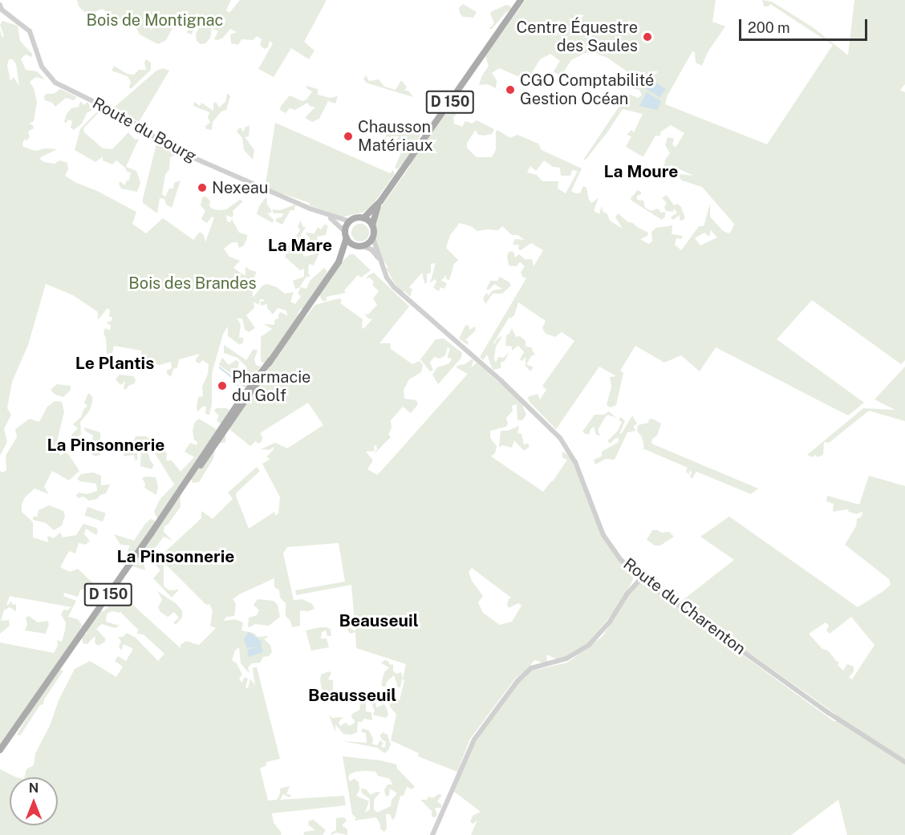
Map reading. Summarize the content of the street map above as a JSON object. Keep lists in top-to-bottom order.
{
  "streets": {
    "main road": ["D 150"],
    "street": ["Route du Bourg", "Route du Charenton"]
  },
  "crossings": [
    ["D 150", "Route du Bourg"],
    ["D 150", "Route du Charenton"],
    ["Route du Bourg", "Route du Charenton"]
  ],
  "districts": [
    "La Moure",
    "La Mare",
    "Le Plantis",
    "La Pinsonnerie",
    "La Pinsonnerie",
    "Beauseuil",
    "Beausseuil"
  ],
  "parks": ["Bois de Montignac", "Bois des Brandes"],
  "places": [
    "Centre Équestre des Saules",
    "CGO Comptabilité Gestion Océan",
    "Chausson Matériaux",
    "Nexeau",
    "Pharmacie du Golf"
  ],
  "scale_bar": "200 m",
  "north": "top"
}
